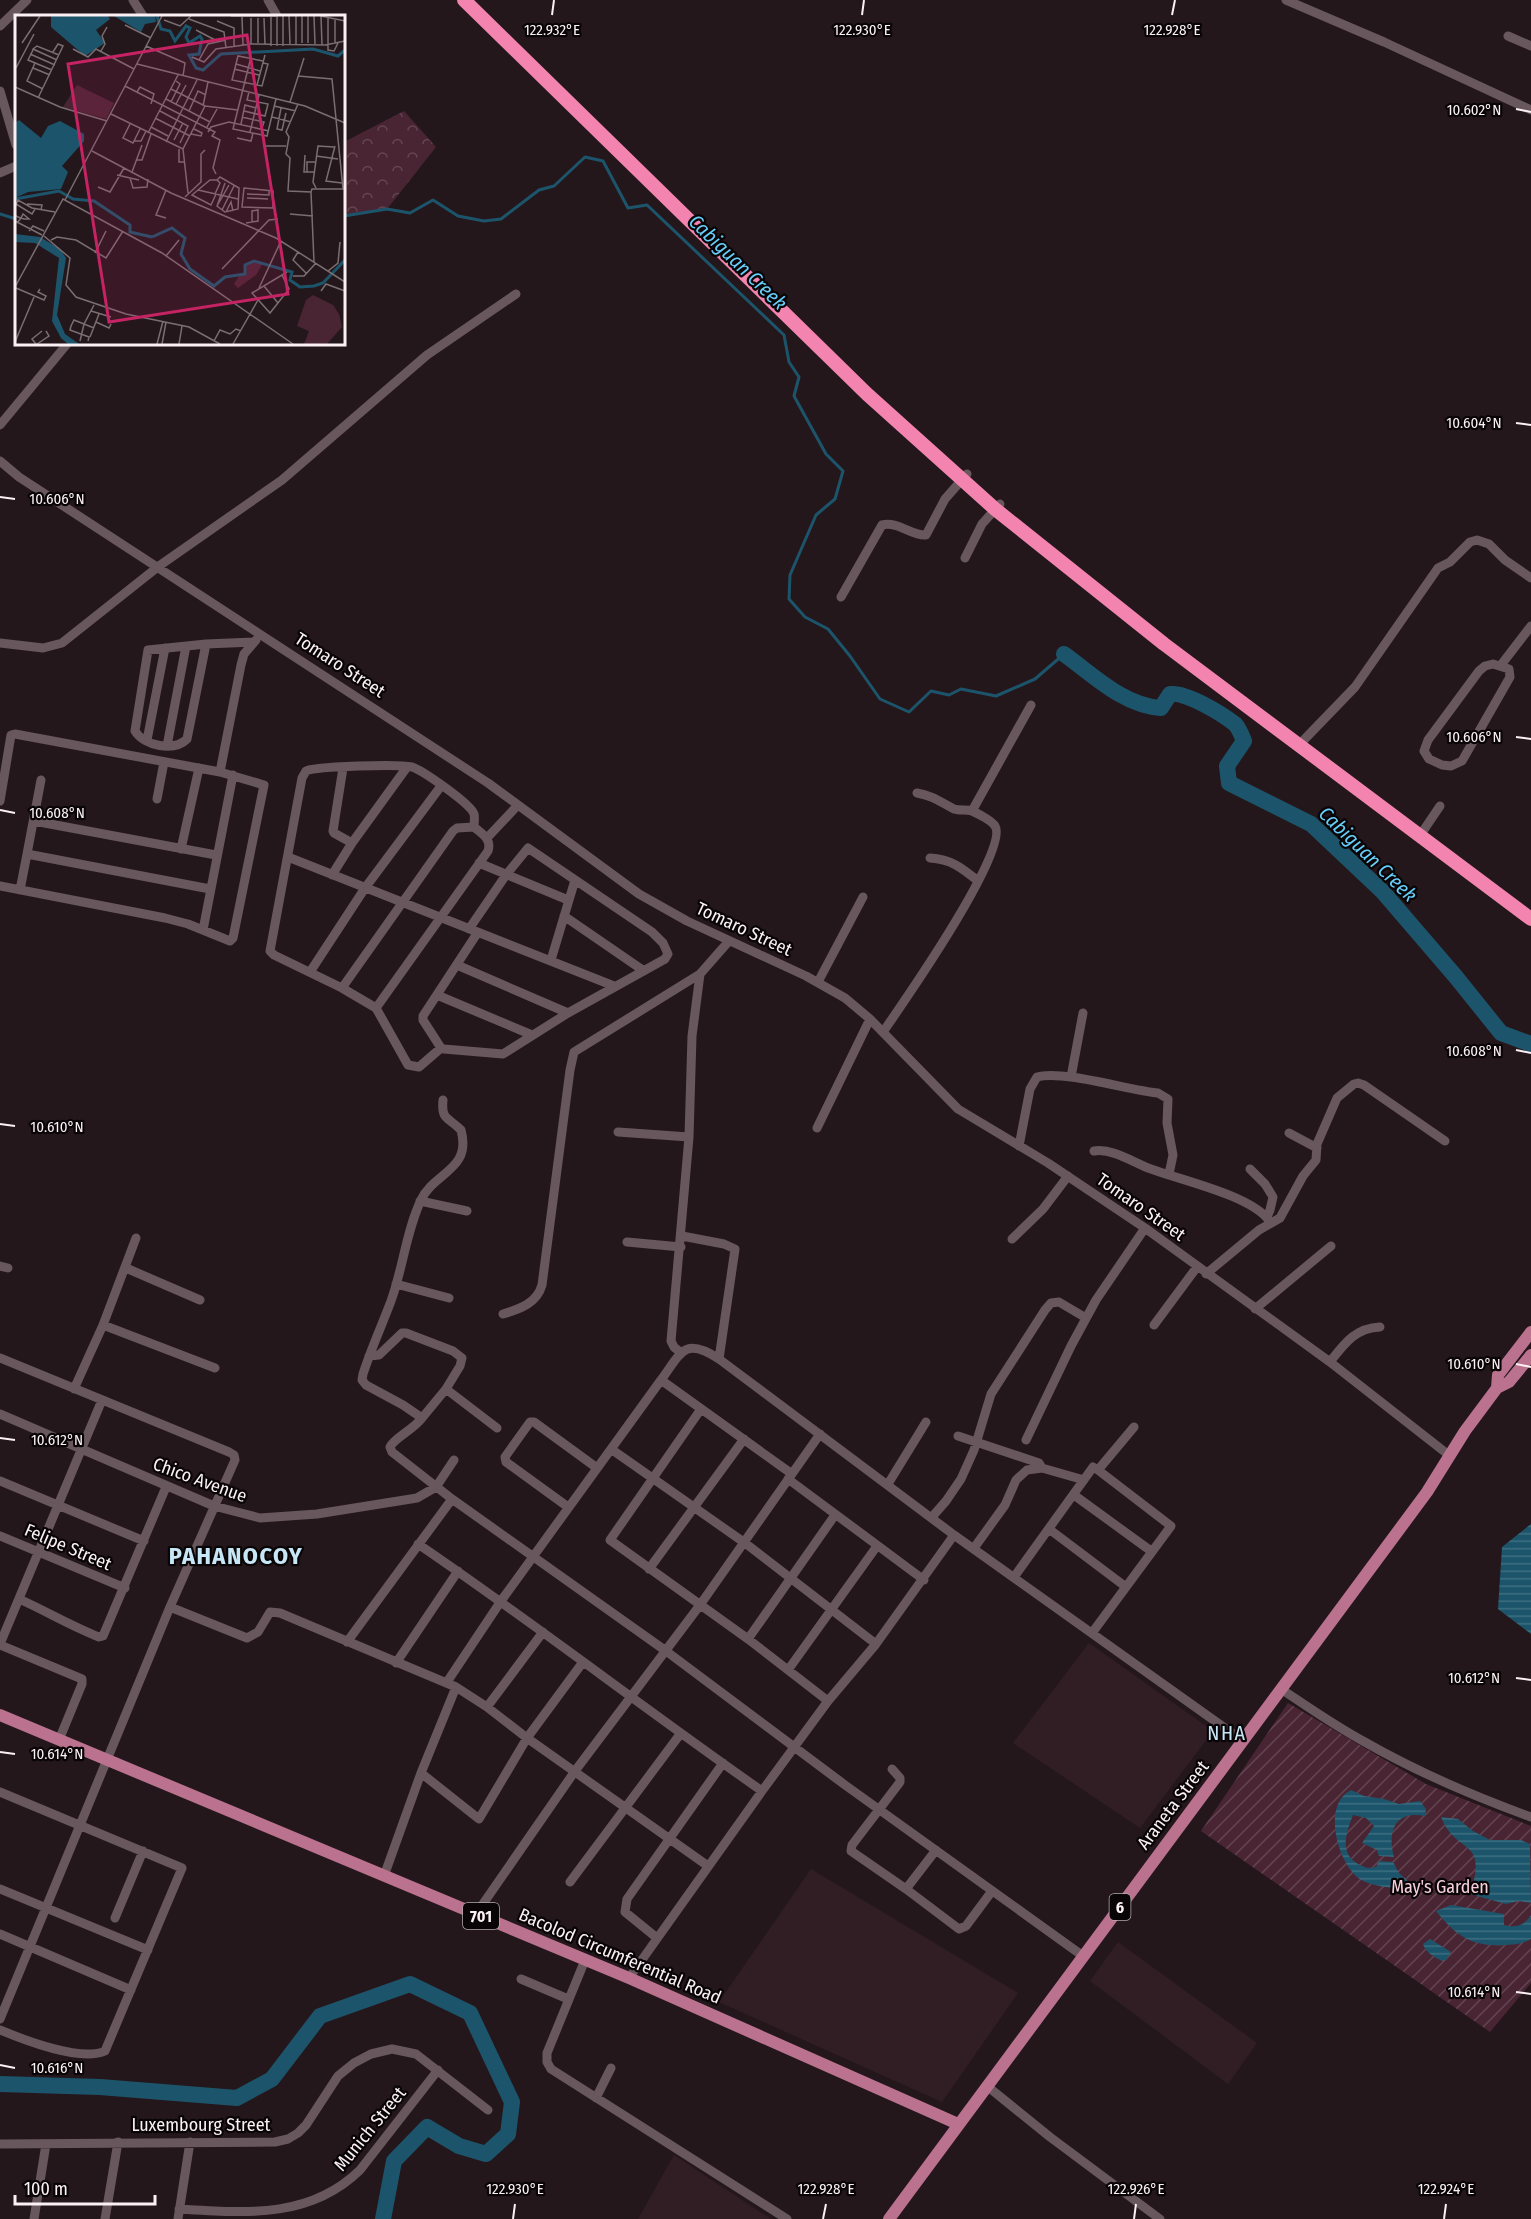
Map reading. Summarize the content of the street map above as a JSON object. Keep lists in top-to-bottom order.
{
  "streets": {
    "main road": [
      "Araneta Street",
      "6",
      "701",
      "Bacolod Circumferential Road"
    ],
    "street": [
      "Tomaro Street",
      "Chico Avenue",
      "Felipe Street",
      "Luxembourg Street",
      "Munich Street"
    ]
  },
  "crossings": [
    ["Tomaro Street", "Araneta Street"],
    ["Araneta Street", "6"],
    ["Araneta Street", "Bacolod Circumferential Road"],
    ["6", "Bacolod Circumferential Road"],
    ["Luxembourg Street", "Munich Street"]
  ],
  "districts": ["PAHANOCOY", "NHA"],
  "water": ["Cabiguan Creek"],
  "parks": ["May's Garden"],
  "scale_bar": "100 m",
  "coordinates": [
    "122.932°E",
    "122.930°E",
    "122.928°E",
    "10.602°N",
    "10.604°N",
    "10.606°N",
    "10.608°N",
    "10.610°N",
    "10.612°N",
    "10.614°N",
    "10.616°N",
    "122.926°E",
    "122.924°E"
  ]
}
